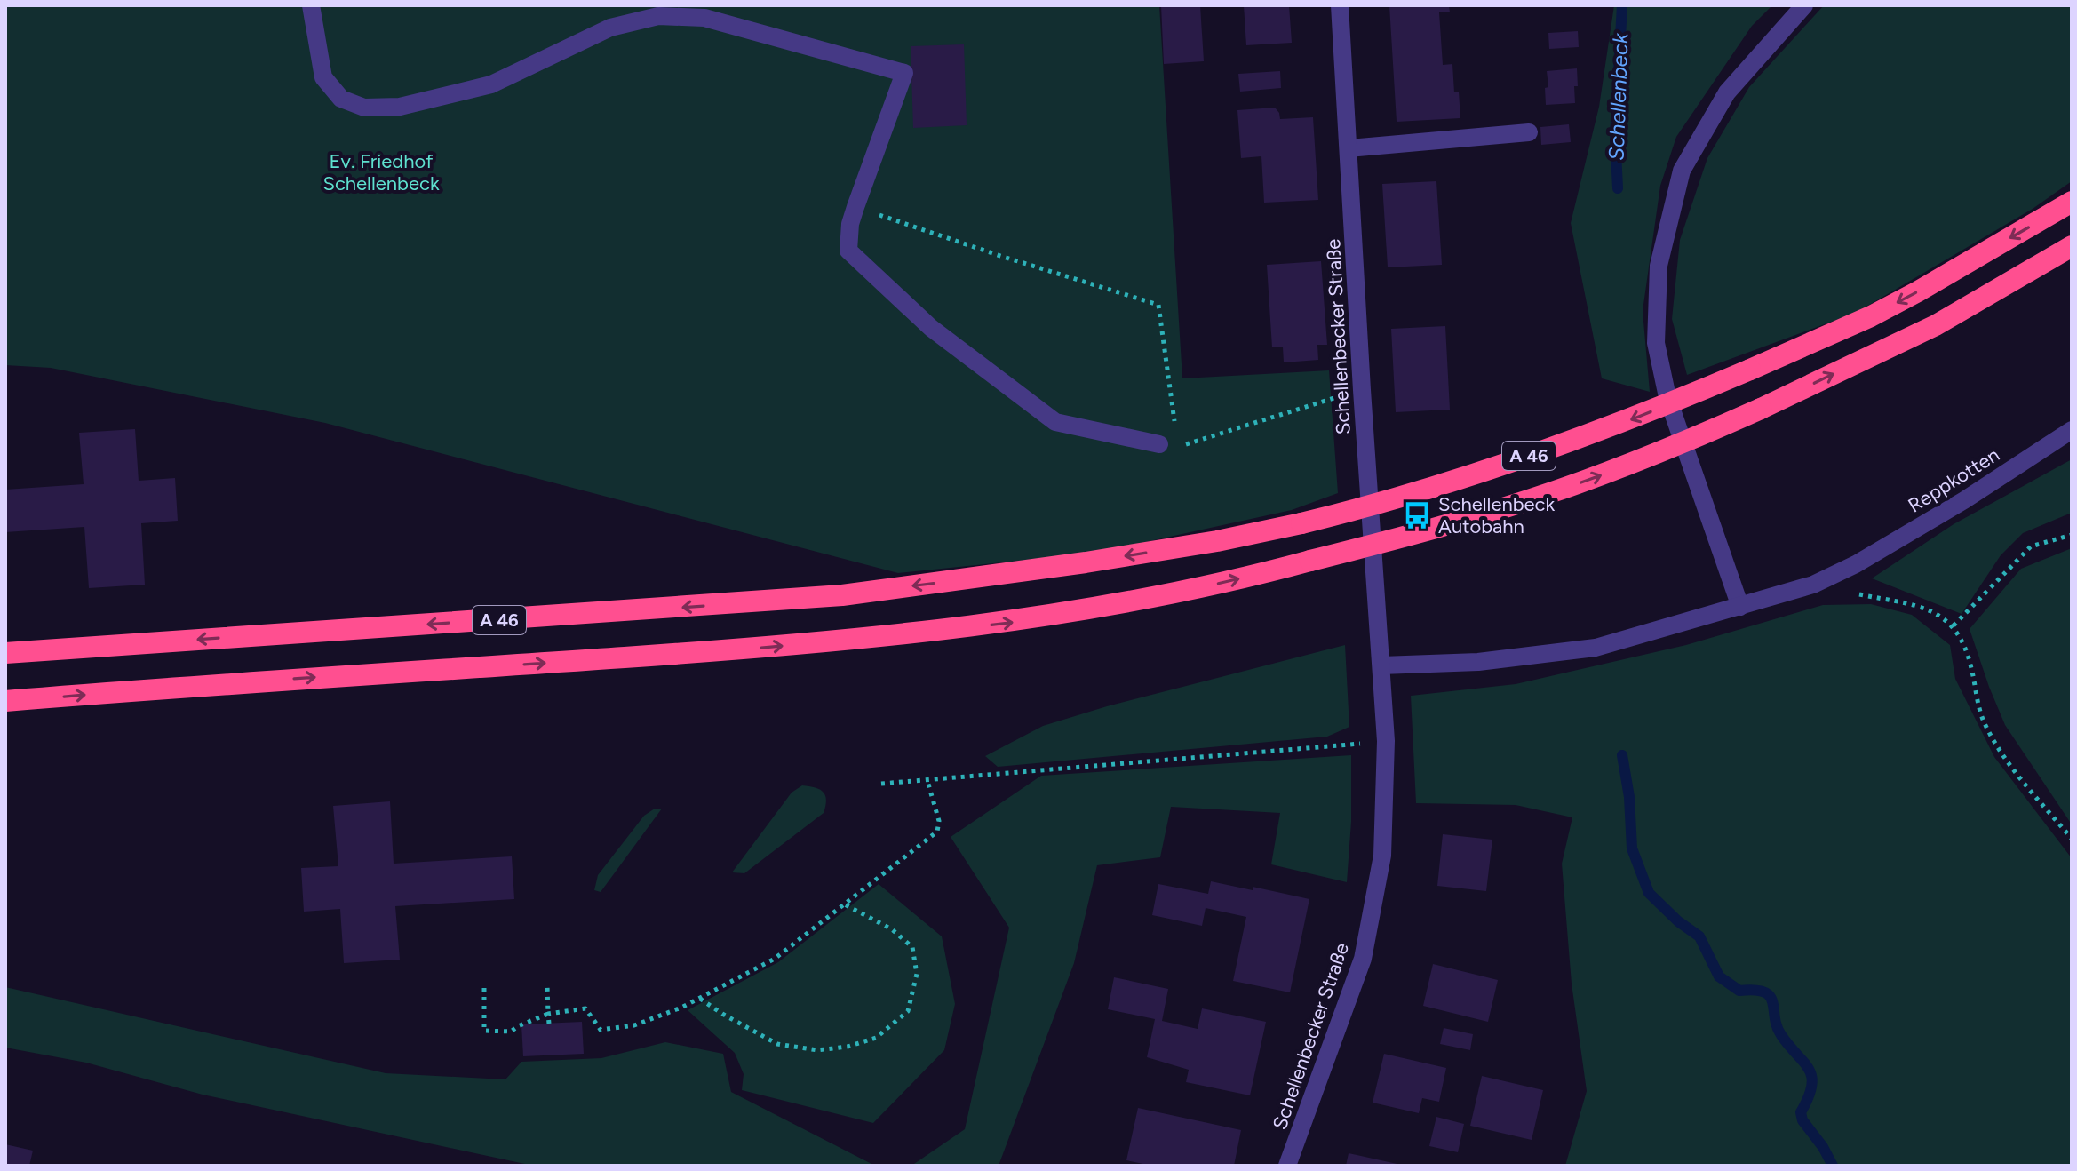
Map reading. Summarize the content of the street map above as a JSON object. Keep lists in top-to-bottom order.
{
  "streets": {
    "highway": ["A 46"],
    "street": ["Schellenbecker Straße", "Reppkotten"]
  },
  "water": ["Schellenbeck"],
  "parks": ["Ev. Friedhof Schellenbeck"],
  "places": {
    "bus stop": ["Schellenbeck Autobahn"]
  }
}
